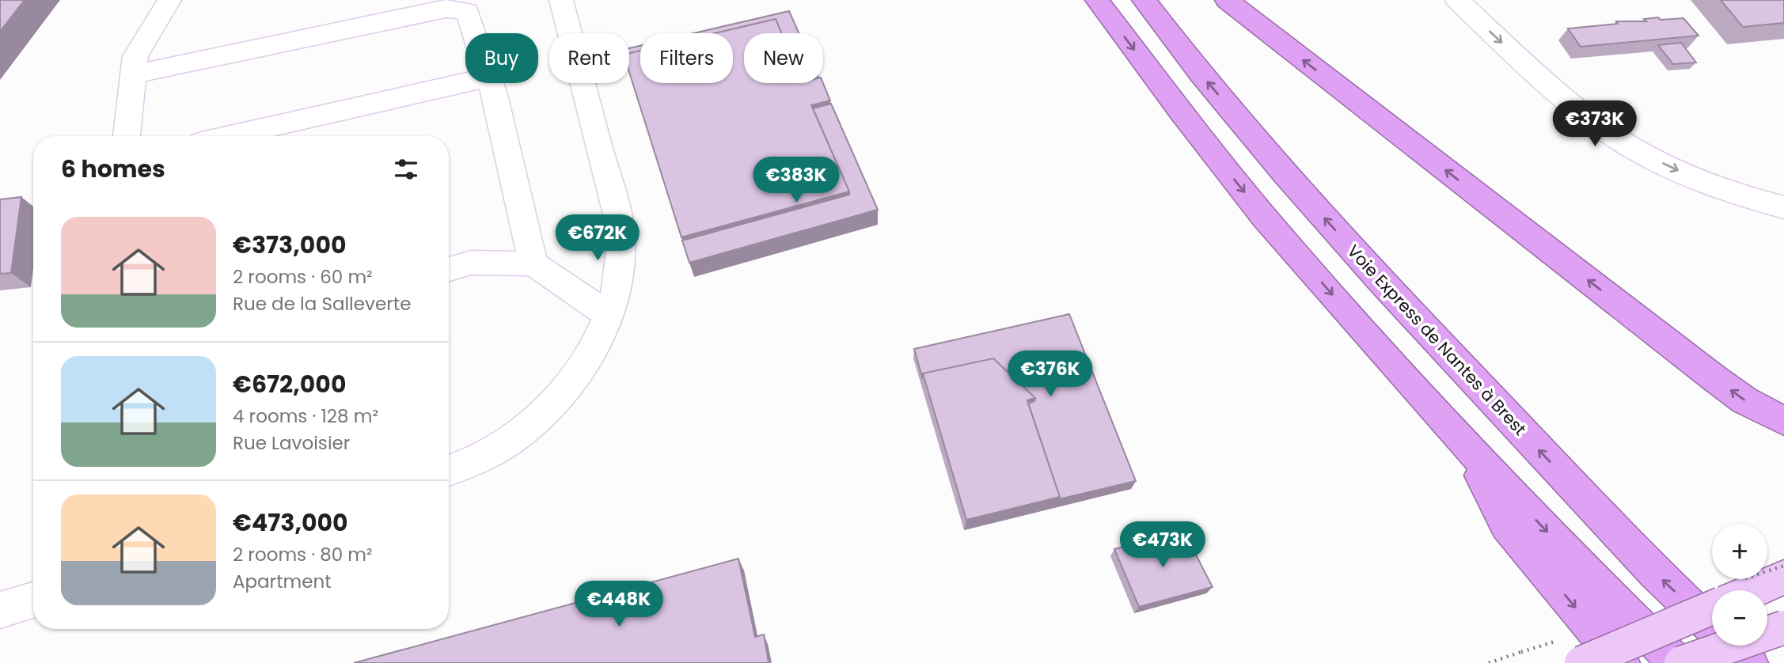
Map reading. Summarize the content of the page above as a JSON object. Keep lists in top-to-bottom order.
{
  "streets": {
    "highway": ["Voie Express de Nantes à Brest"]
  },
  "page": {
    "chip": [
      "Buy",
      "Rent",
      "Filters",
      "New"
    ],
    "price": [
      "€373K",
      "€383K",
      "€672K",
      "€376K",
      "€473K",
      "€448K"
    ],
    "heading": "6 homes",
    "list": [
      {
        "name": "€373,000",
        "note": "2 rooms · 60 m² · Rue de la Salleverte"
      },
      {
        "name": "€672,000",
        "note": "4 rooms · 128 m² · Rue Lavoisier"
      },
      {
        "name": "€473,000",
        "note": "2 rooms · 80 m² · Apartment"
      }
    ],
    "map_buttons": ["+", "−"]
  }
}
